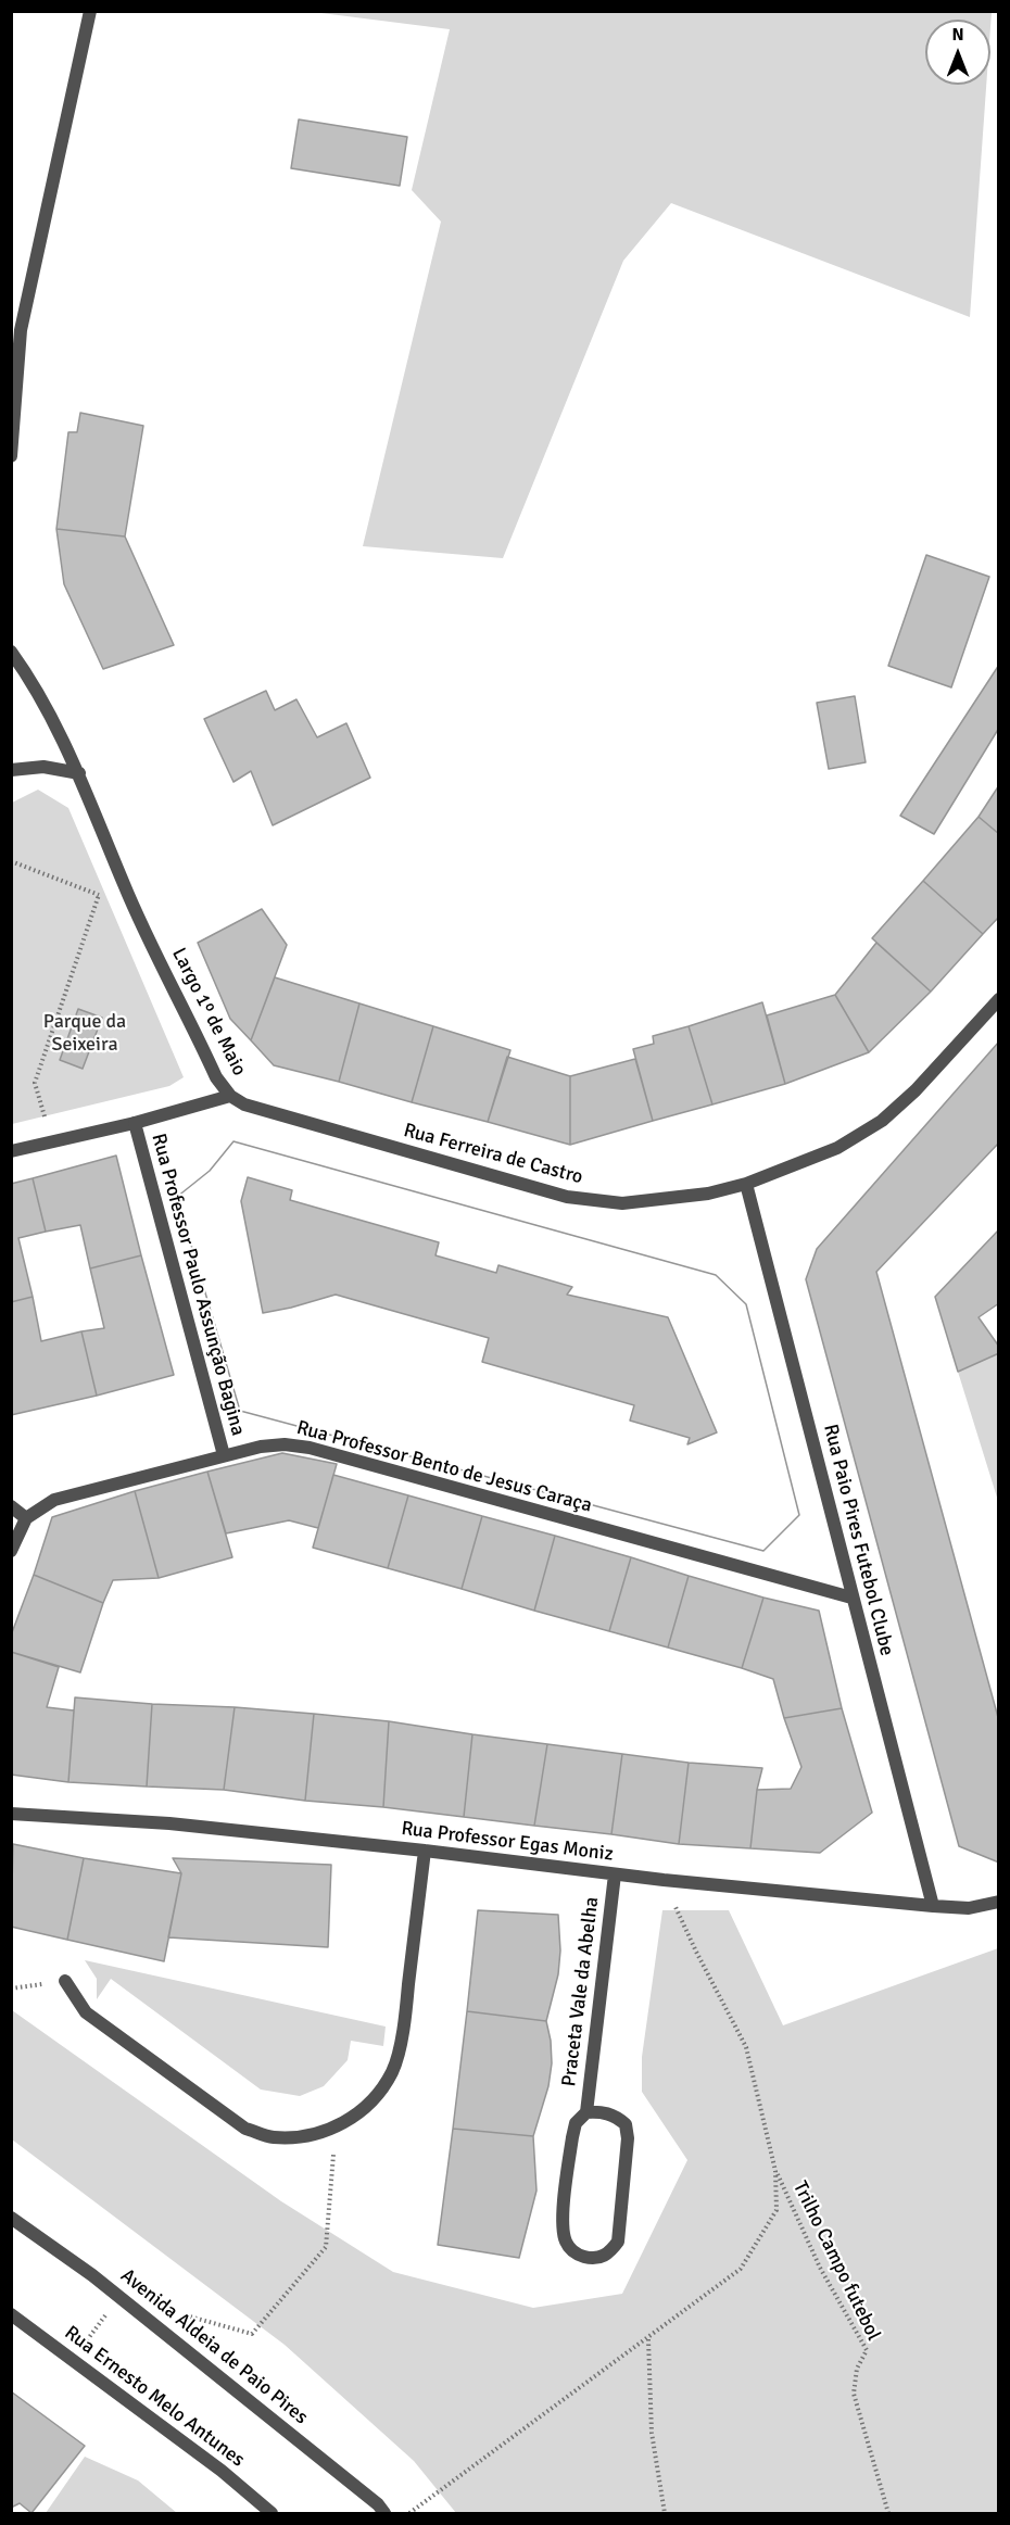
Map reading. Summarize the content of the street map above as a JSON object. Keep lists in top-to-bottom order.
{
  "streets": {
    "street": [
      "Largo 1º de Maio",
      "Rua Ferreira de Castro",
      "Rua Professor Paulo Assunção Bagina",
      "Rua Professor Bento de Jesus Caraça",
      "Rua Paio Pires Futebol Clube",
      "Rua Professor Egas Moniz",
      "Praceta Vale da Abelha",
      "Avenida Aldeia de Paio Pires",
      "Rua Ernesto Melo Antunes"
    ],
    "path": ["Trilho Campo futebol"]
  },
  "crossings": [
    ["Largo 1º de Maio", "Rua Ferreira de Castro"],
    ["Largo 1º de Maio", "Rua Professor Paulo Assunção Bagina"],
    ["Rua Ferreira de Castro", "Rua Paio Pires Futebol Clube"],
    ["Rua Professor Paulo Assunção Bagina", "Rua Professor Bento de Jesus Caraça"],
    ["Rua Professor Bento de Jesus Caraça", "Rua Paio Pires Futebol Clube"],
    ["Rua Paio Pires Futebol Clube", "Rua Professor Egas Moniz"],
    ["Rua Professor Egas Moniz", "Praceta Vale da Abelha"]
  ],
  "parks": ["Parque da Seixeira"],
  "north": "top"
}
